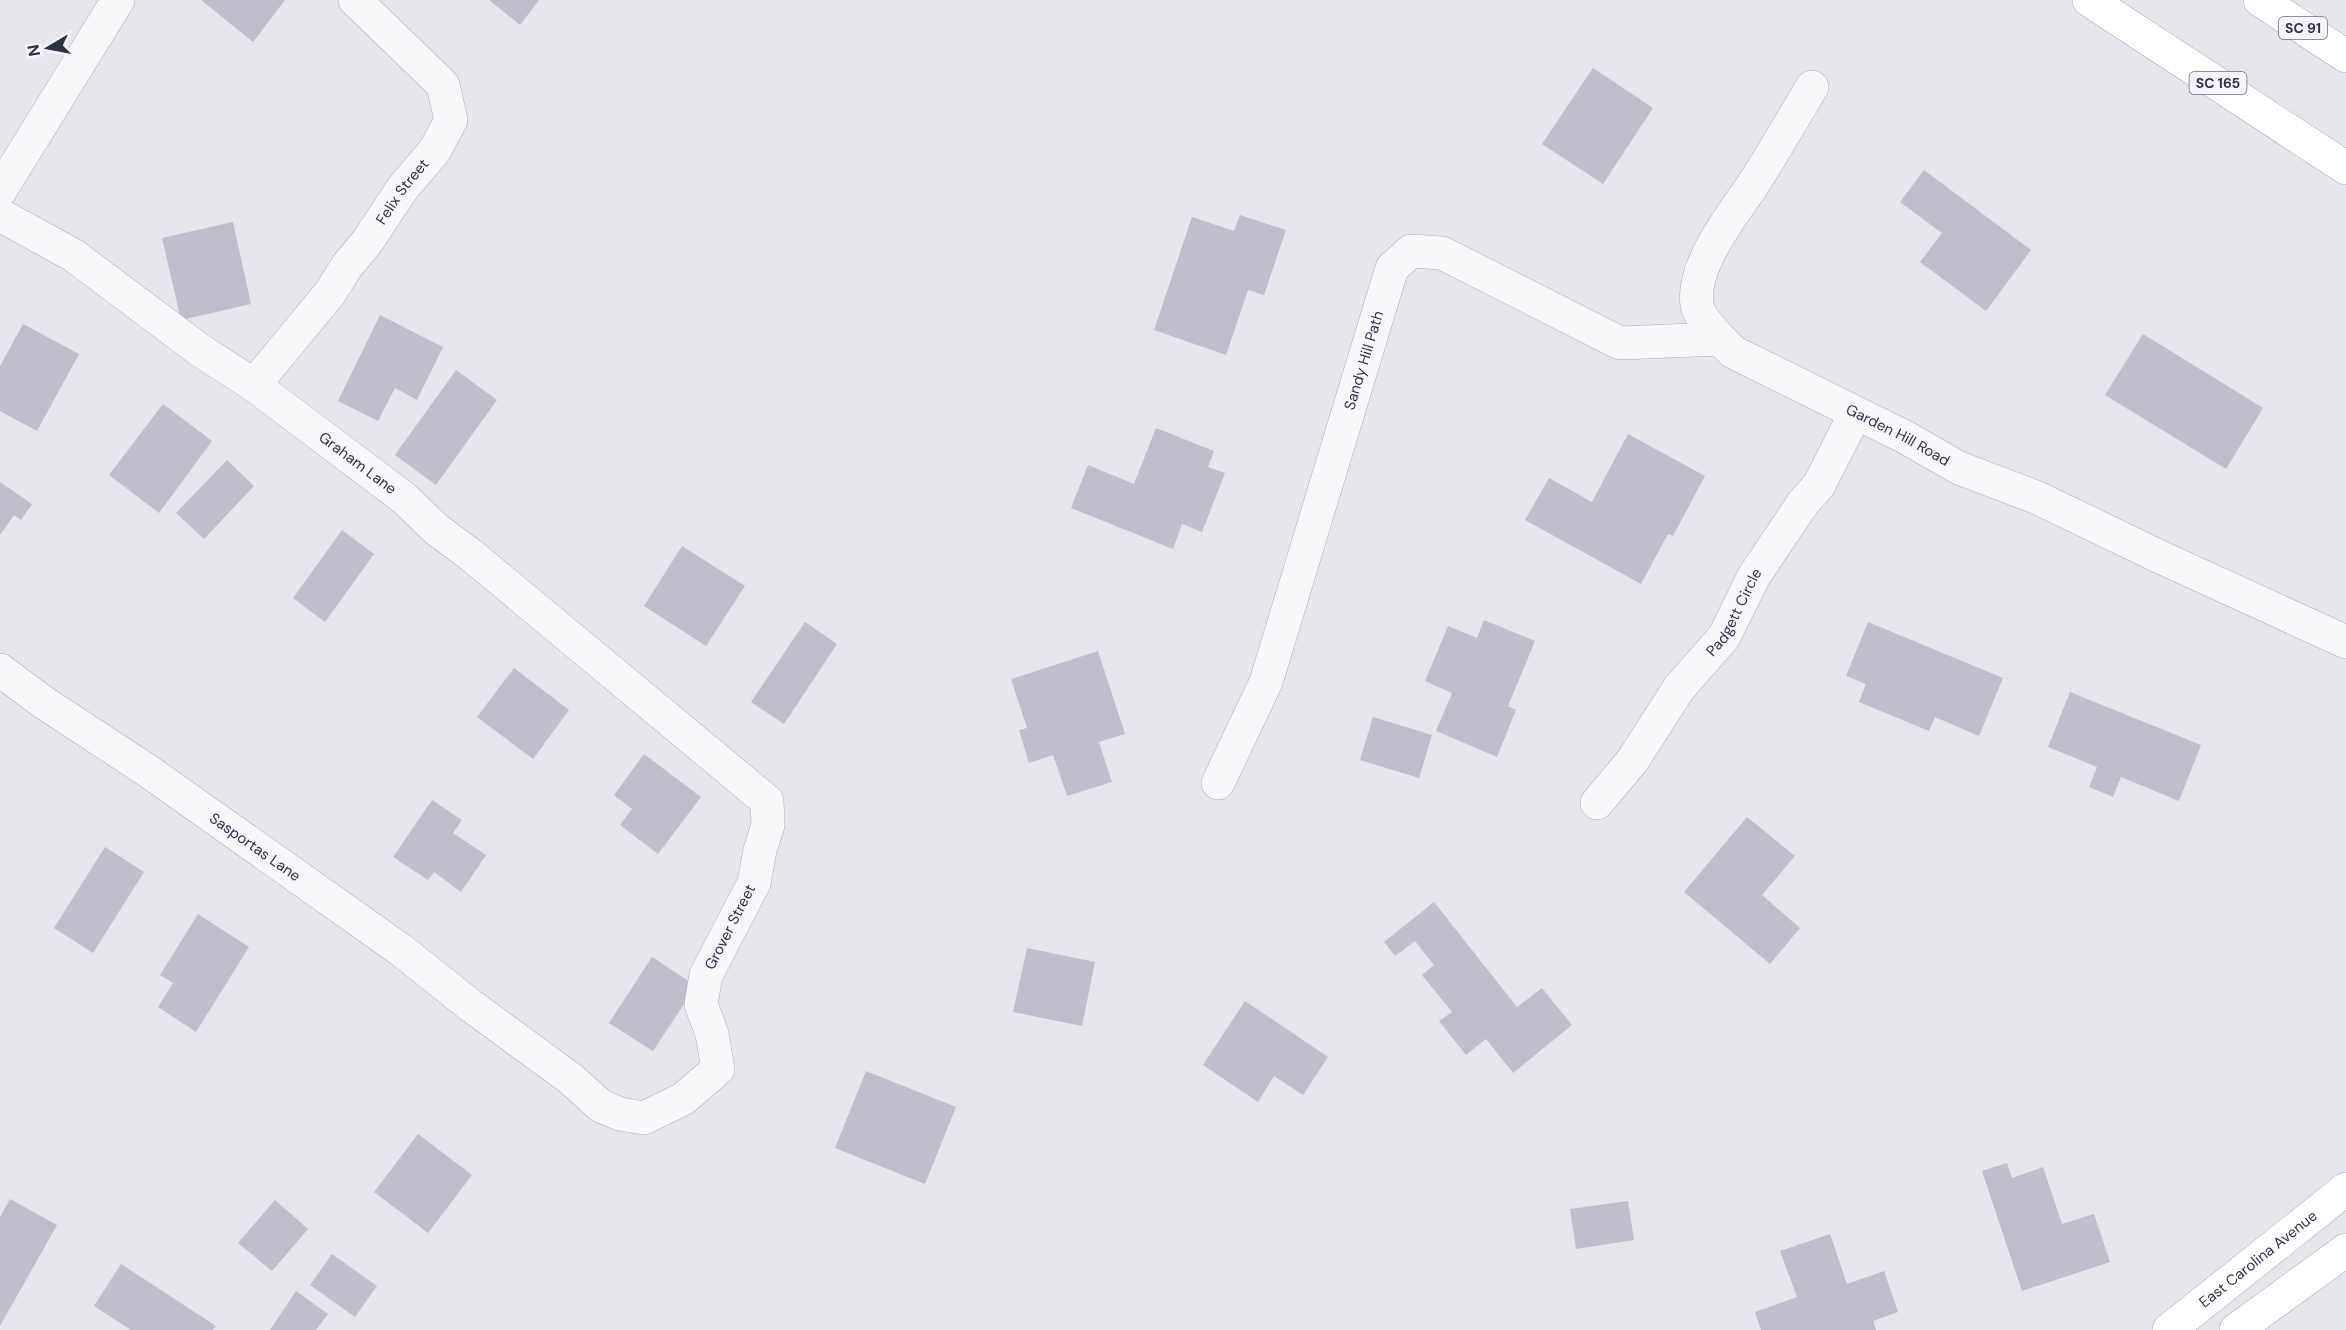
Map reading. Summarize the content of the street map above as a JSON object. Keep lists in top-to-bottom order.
{
  "streets": {
    "main road": ["SC 91", "SC 165", "East Carolina Avenue"],
    "street": [
      "Felix Street",
      "Sandy Hill Path",
      "Garden Hill Road",
      "Graham Lane",
      "Padgett Circle",
      "Sasportas Lane",
      "Grover Street"
    ]
  },
  "crossings": [
    ["Felix Street", "Graham Lane"],
    ["Sandy Hill Path", "Garden Hill Road"],
    ["Garden Hill Road", "Padgett Circle"],
    ["Graham Lane", "Grover Street"],
    ["Sasportas Lane", "Grover Street"]
  ],
  "north": "left"
}
